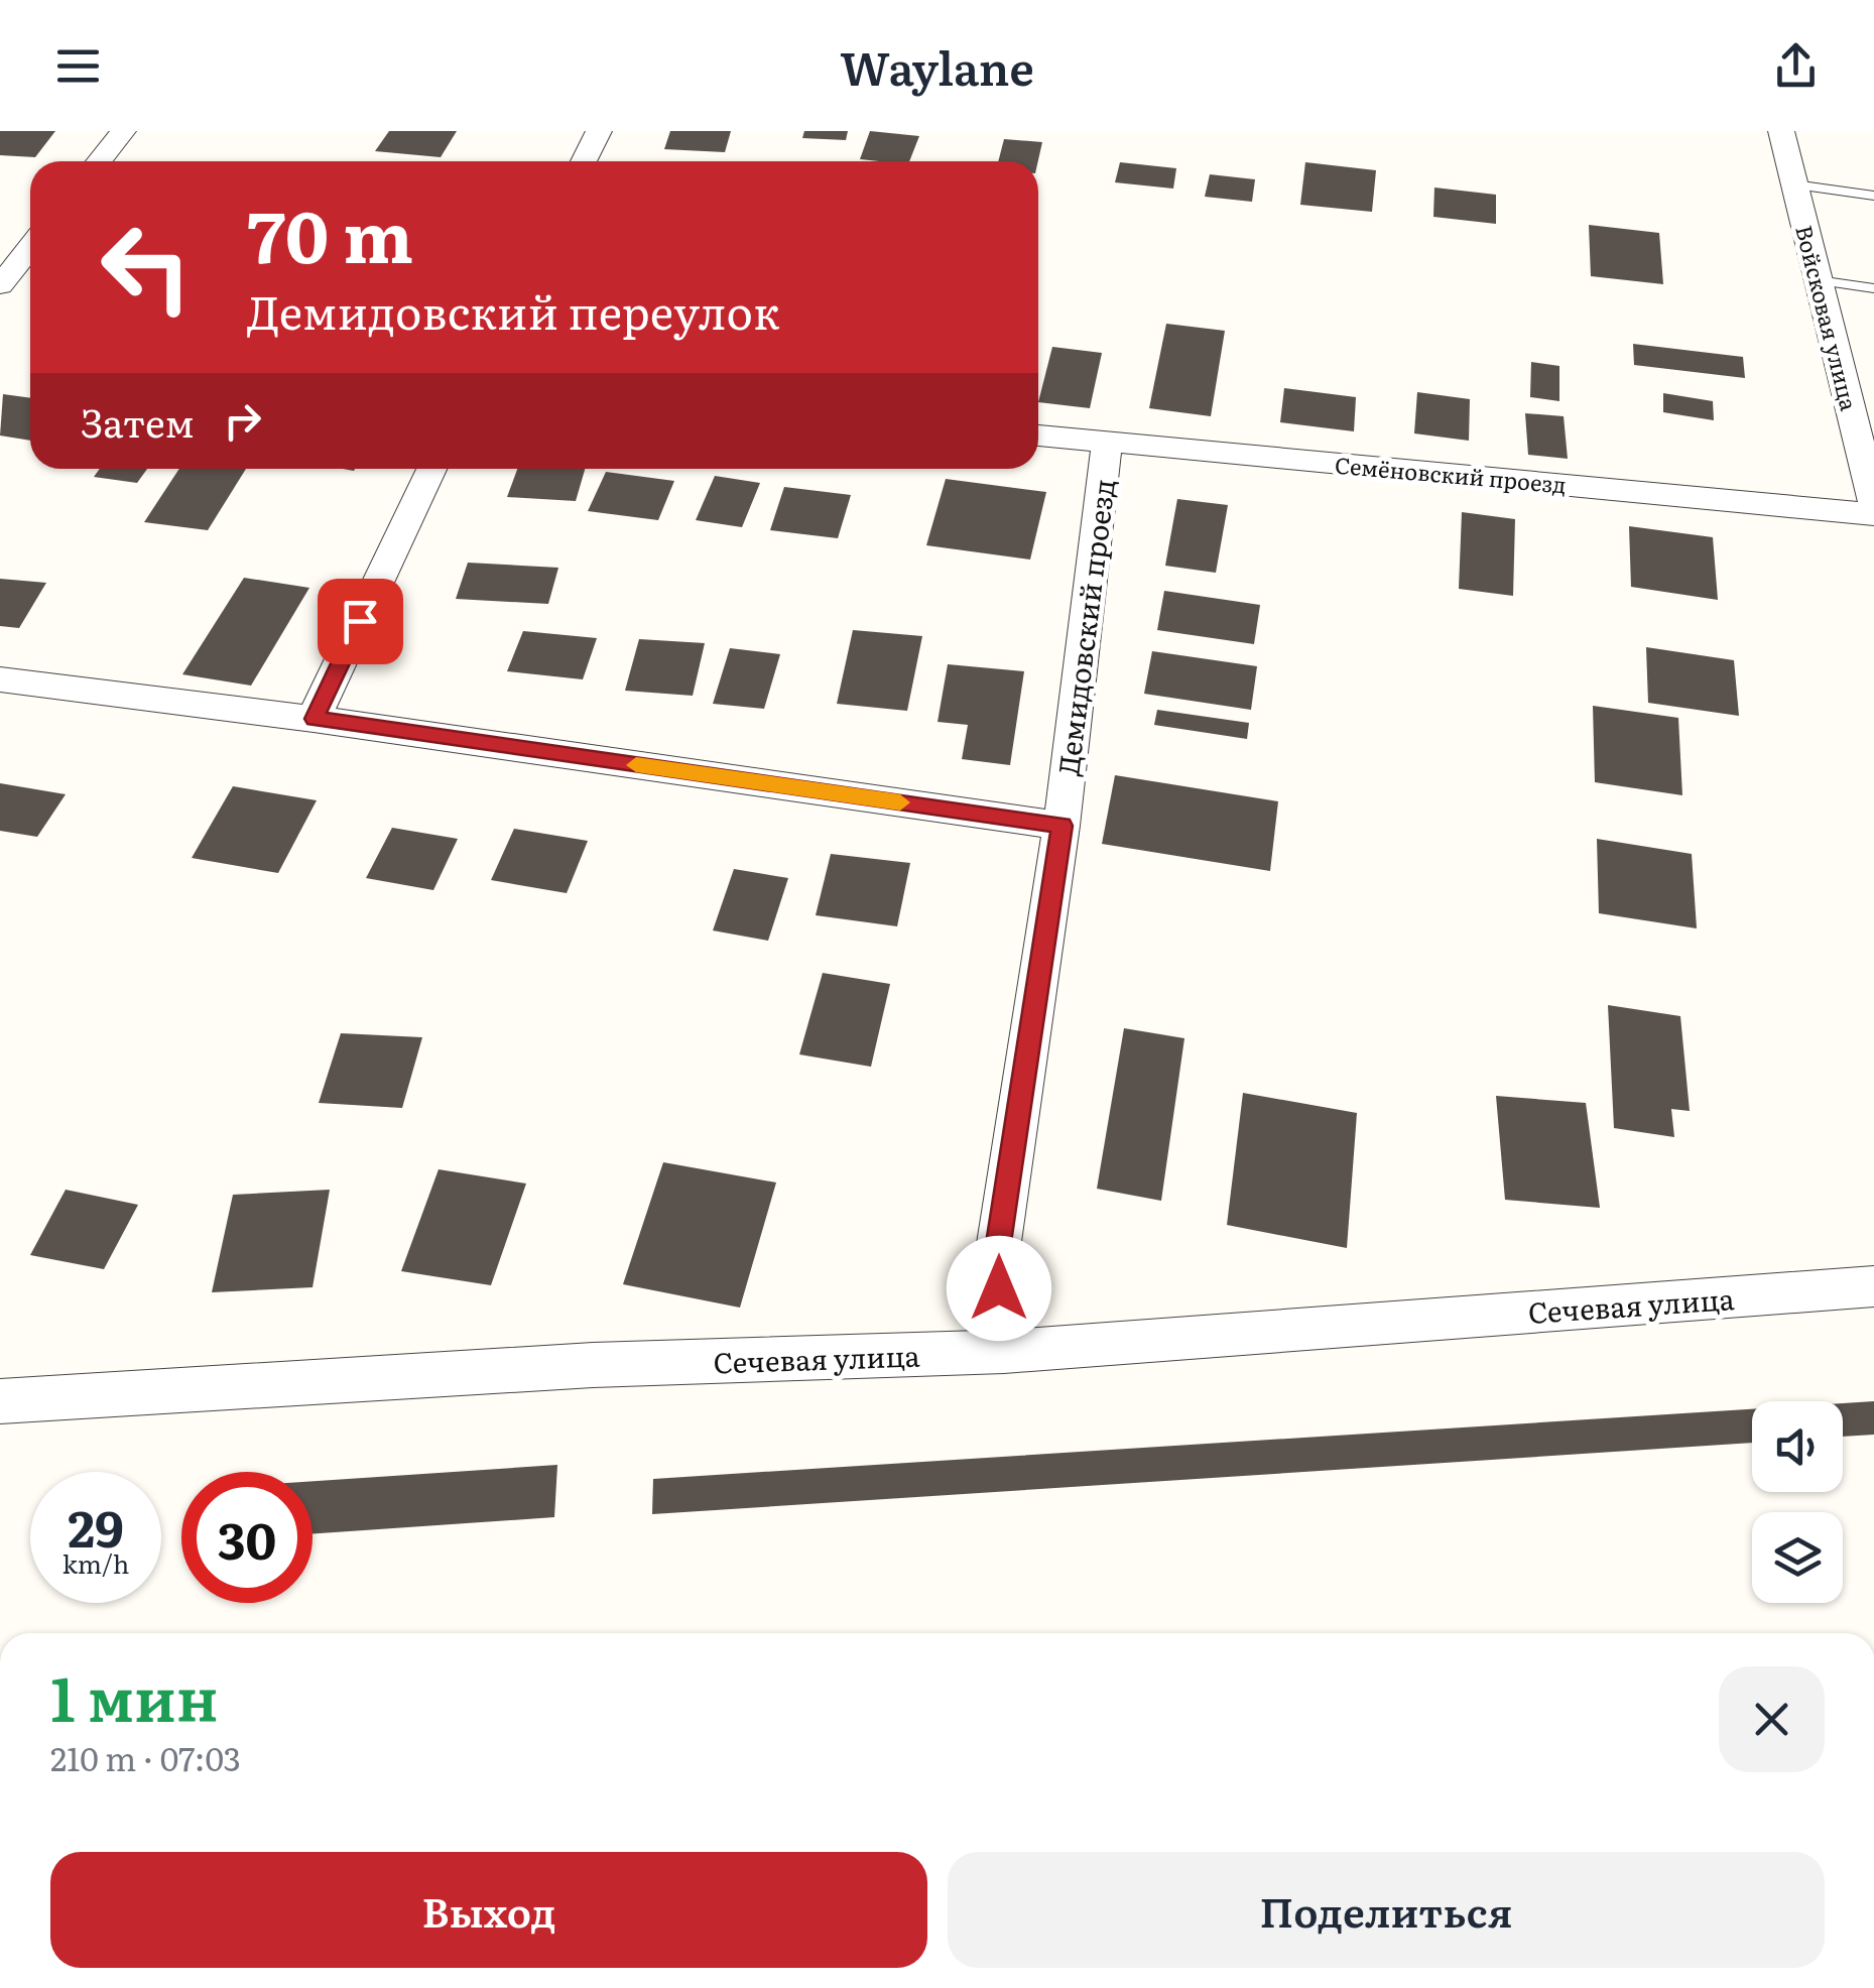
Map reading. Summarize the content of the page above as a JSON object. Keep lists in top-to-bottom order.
{
  "streets": {
    "street": [
      "Войсковая улица",
      "Семёновский проезд",
      "Демидовский проезд",
      "Сечевая улица"
    ]
  },
  "crossings": [
    ["Семёновский проезд", "Демидовский проезд"],
    ["Демидовский проезд", "Сечевая улица"]
  ],
  "page": {
    "header": "Waylane",
    "turn": ["70 m", "Демидовский переулок"],
    "then": "Затем",
    "speed": "29 km/h",
    "limit": "30",
    "heading": ["1 мин", "210 m · 07:03"],
    "buttons": ["Выход", "Поделиться"]
  }
}
